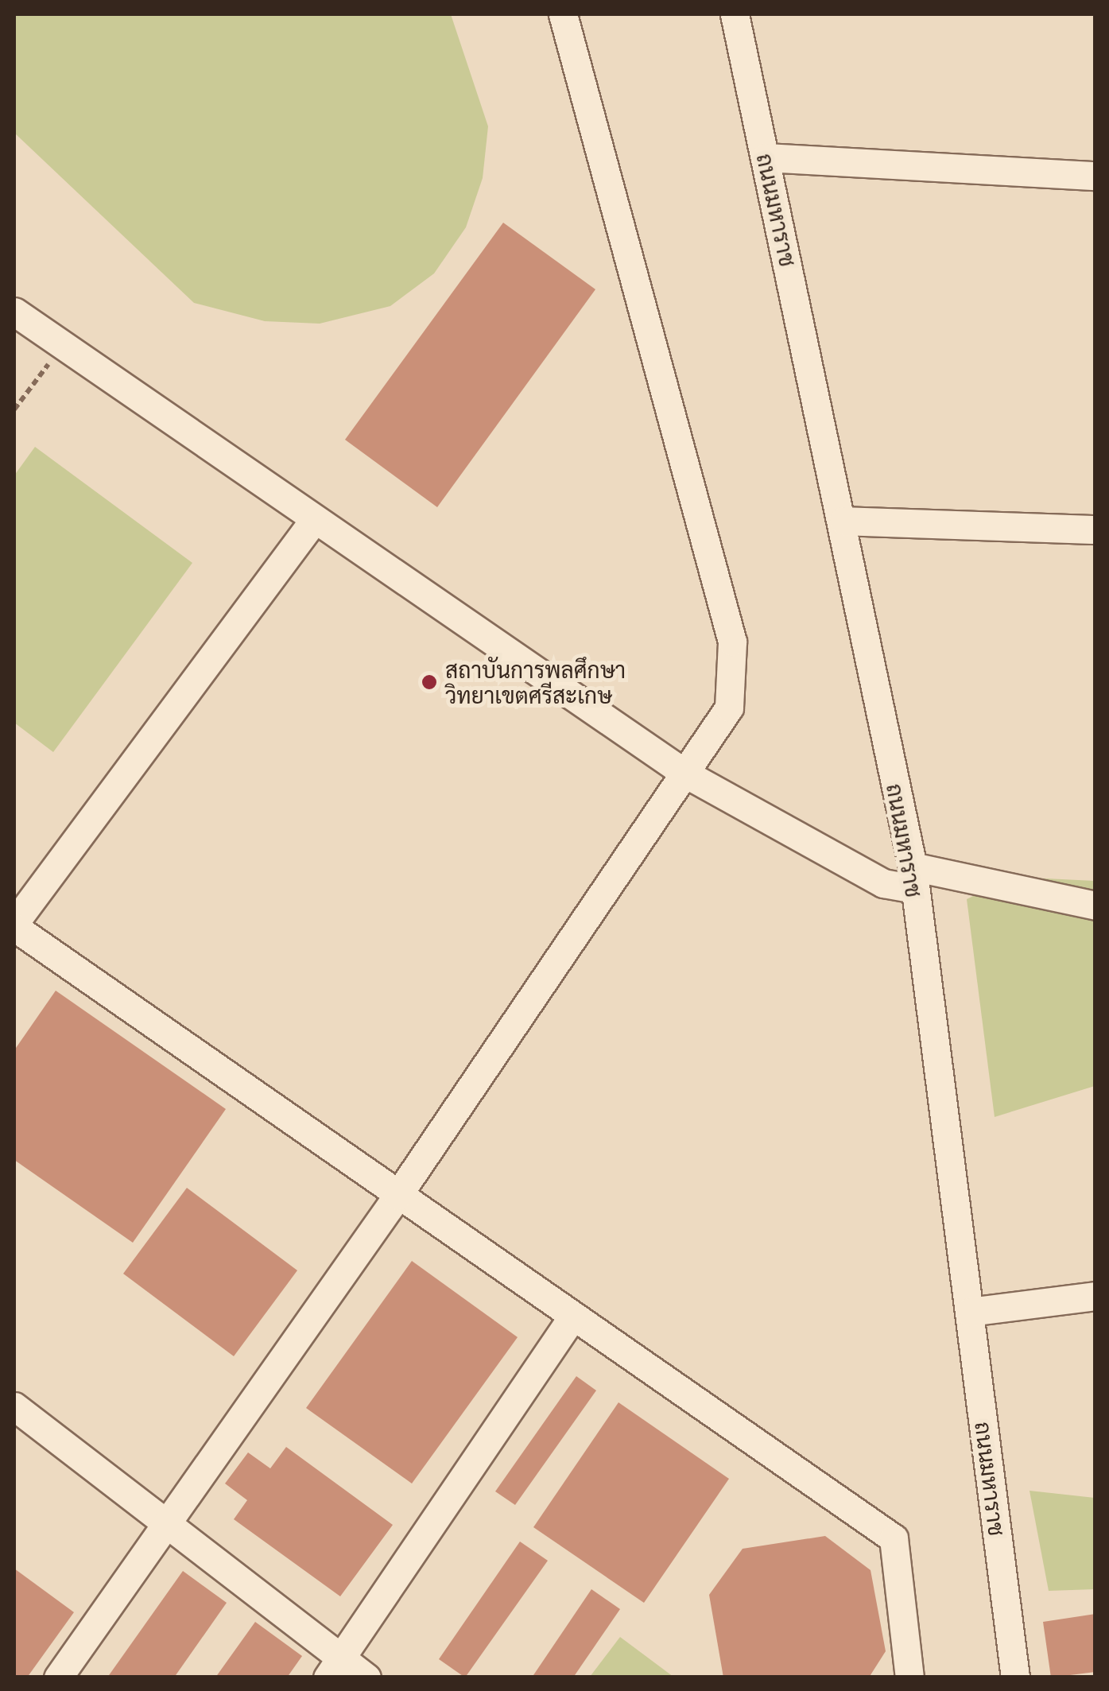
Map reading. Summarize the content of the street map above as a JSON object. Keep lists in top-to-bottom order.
{
  "streets": {
    "street": ["ถนนมหาราช"]
  },
  "places": ["สถาบันการพลศึกษา วิทยาเขตศรีสะเกษ"]
}
